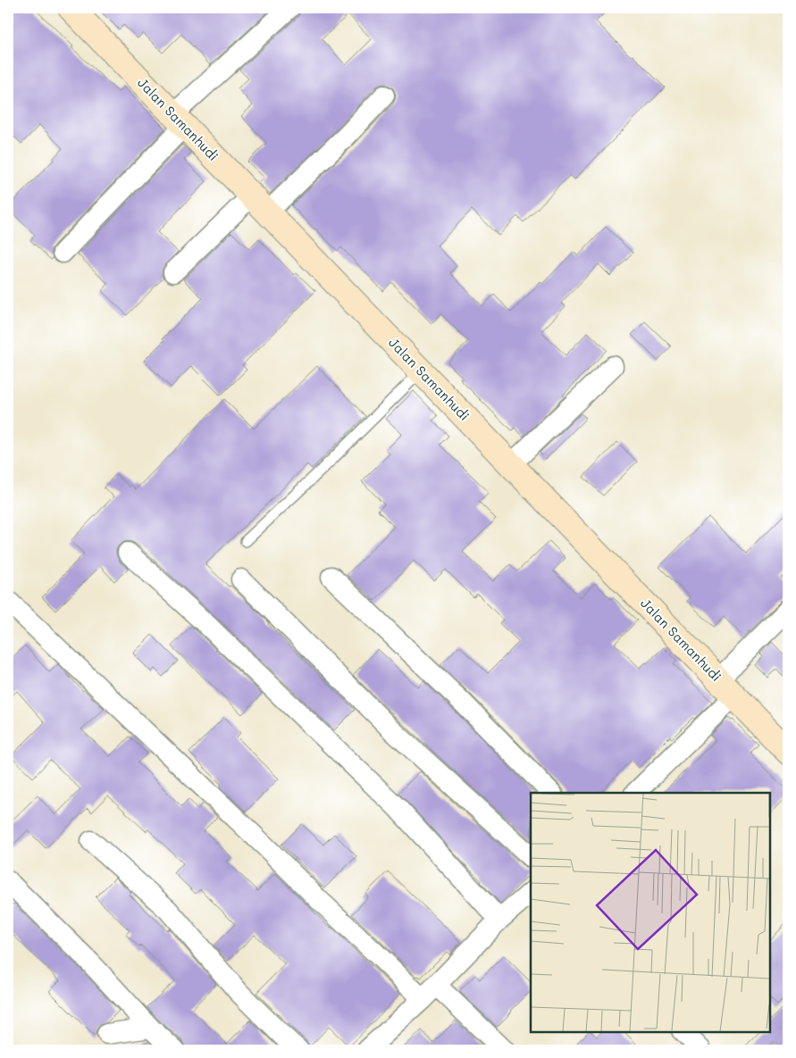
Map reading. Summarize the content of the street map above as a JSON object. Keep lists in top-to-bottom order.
{
  "streets": {
    "street": ["Jalan Samanhudi"]
  }
}
